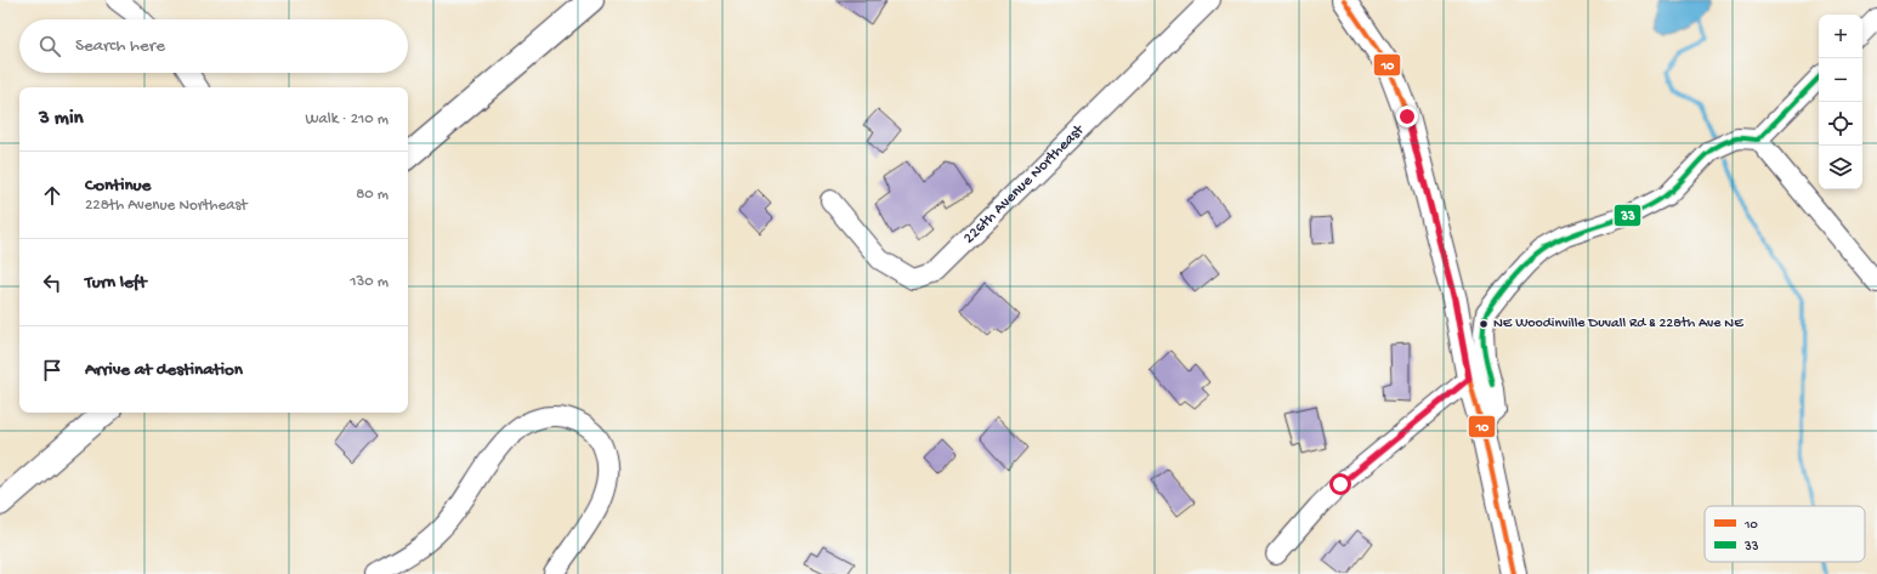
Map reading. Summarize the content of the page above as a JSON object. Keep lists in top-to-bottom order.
{
  "streets": {
    "street": ["226th Avenue Northeast"]
  },
  "places": ["NE Woodinville Duvall Rd & 228th Ave NE"],
  "lines": ["transit line 10", "transit line 33"],
  "legend": ["10", "33"],
  "page": {
    "map_buttons": ["+", "−"],
    "search": "Search here",
    "heading": ["3 min", "Walk · 210 m"],
    "list": [
      ["Continue", "228th Avenue Northeast", "80 m"],
      ["Turn left", "130 m"],
      "Arrive at destination"
    ]
  }
}
